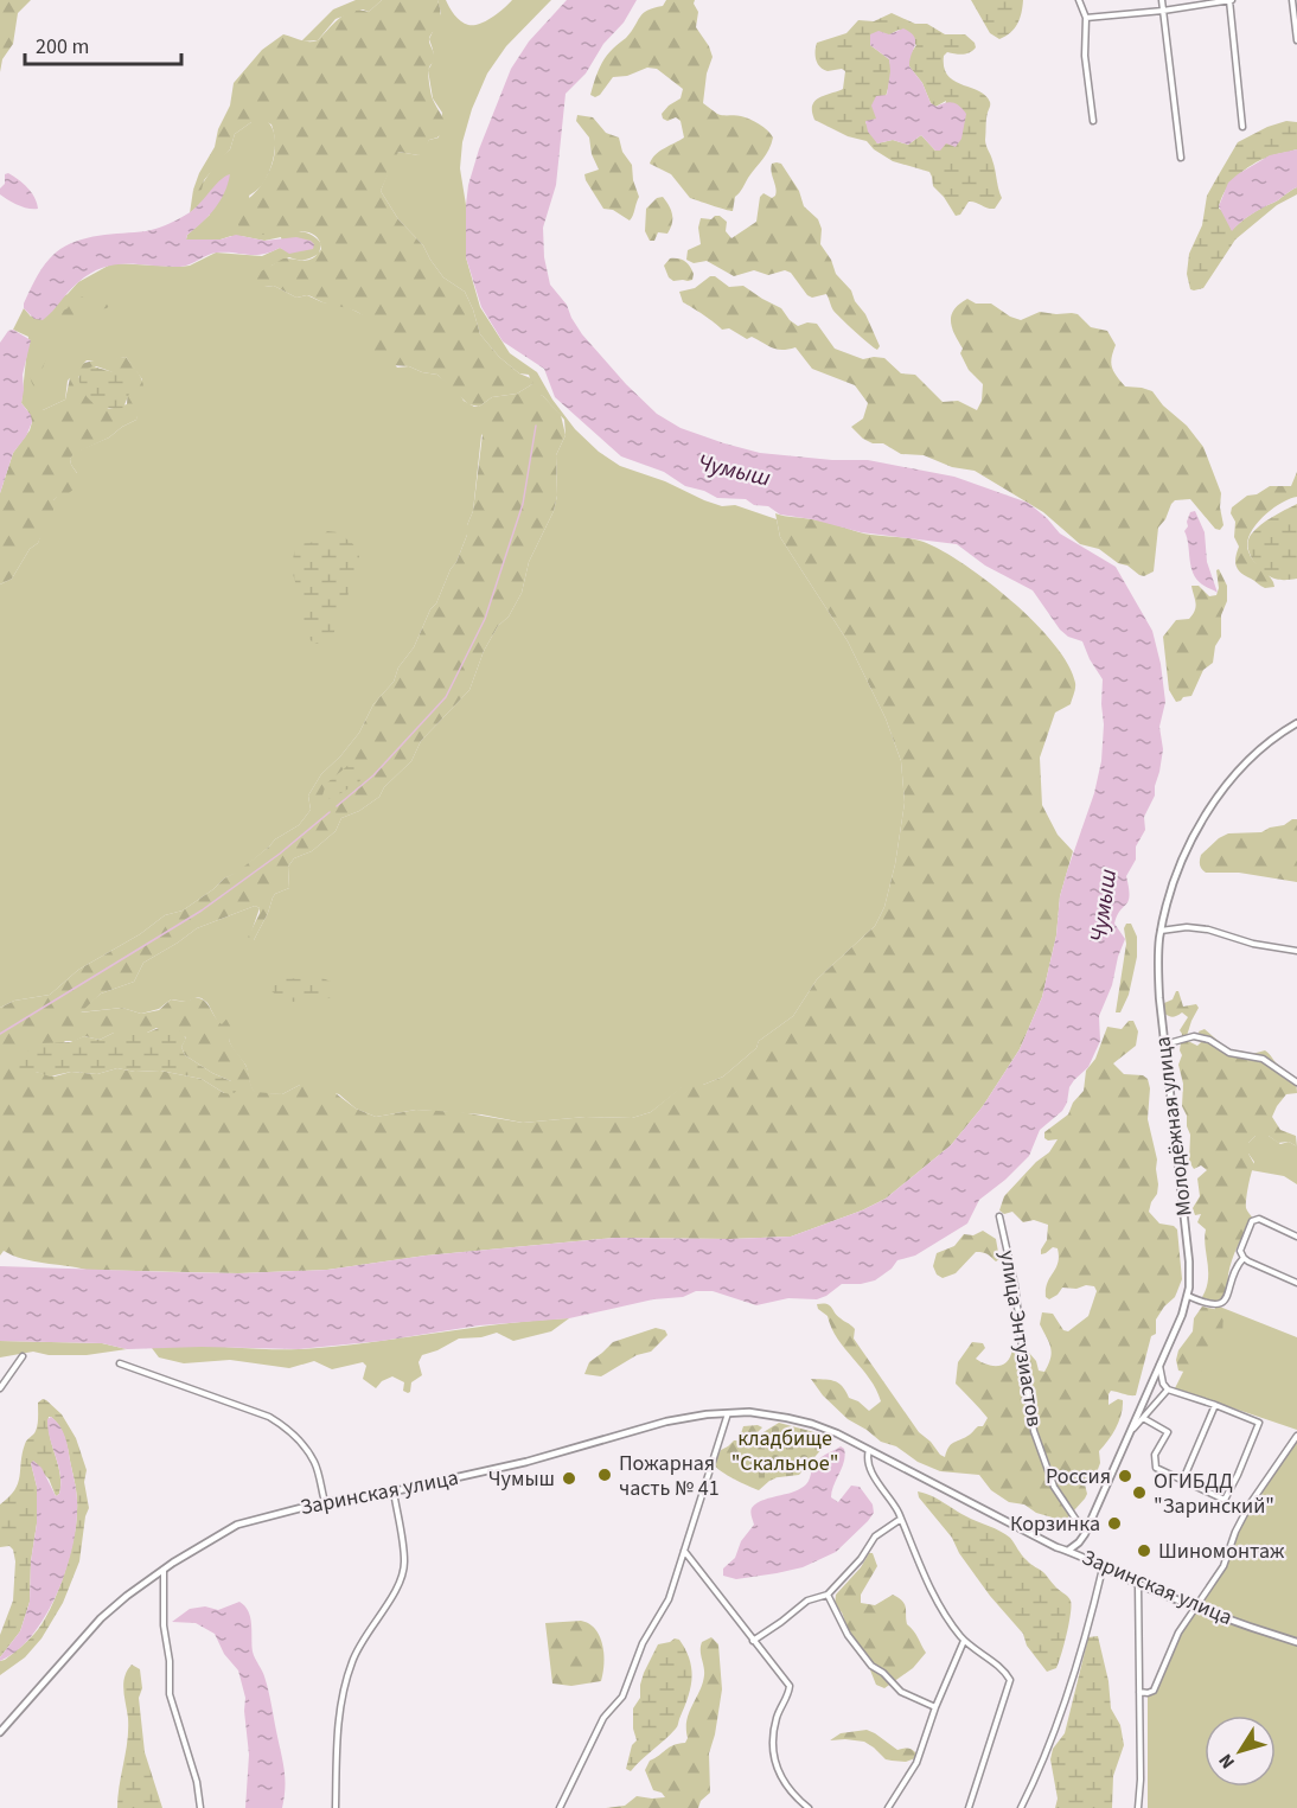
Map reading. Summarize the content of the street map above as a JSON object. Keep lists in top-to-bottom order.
{
  "streets": {
    "street": ["Молодёжная улица", "улица Энтузиастов", "Заринская улица"]
  },
  "crossings": [
    ["Молодёжная улица", "улица Энтузиастов"],
    ["Молодёжная улица", "Заринская улица"]
  ],
  "water": ["Чумыш"],
  "parks": ["кладбище \"Скальное\""],
  "places": [
    "Пожарная часть № 41",
    "Россия",
    "Чумыш",
    "ОГИБДД \"Заринский\"",
    "Корзинка",
    "Шиномонтаж"
  ],
  "scale_bar": "200 m",
  "north": "bottom left"
}
